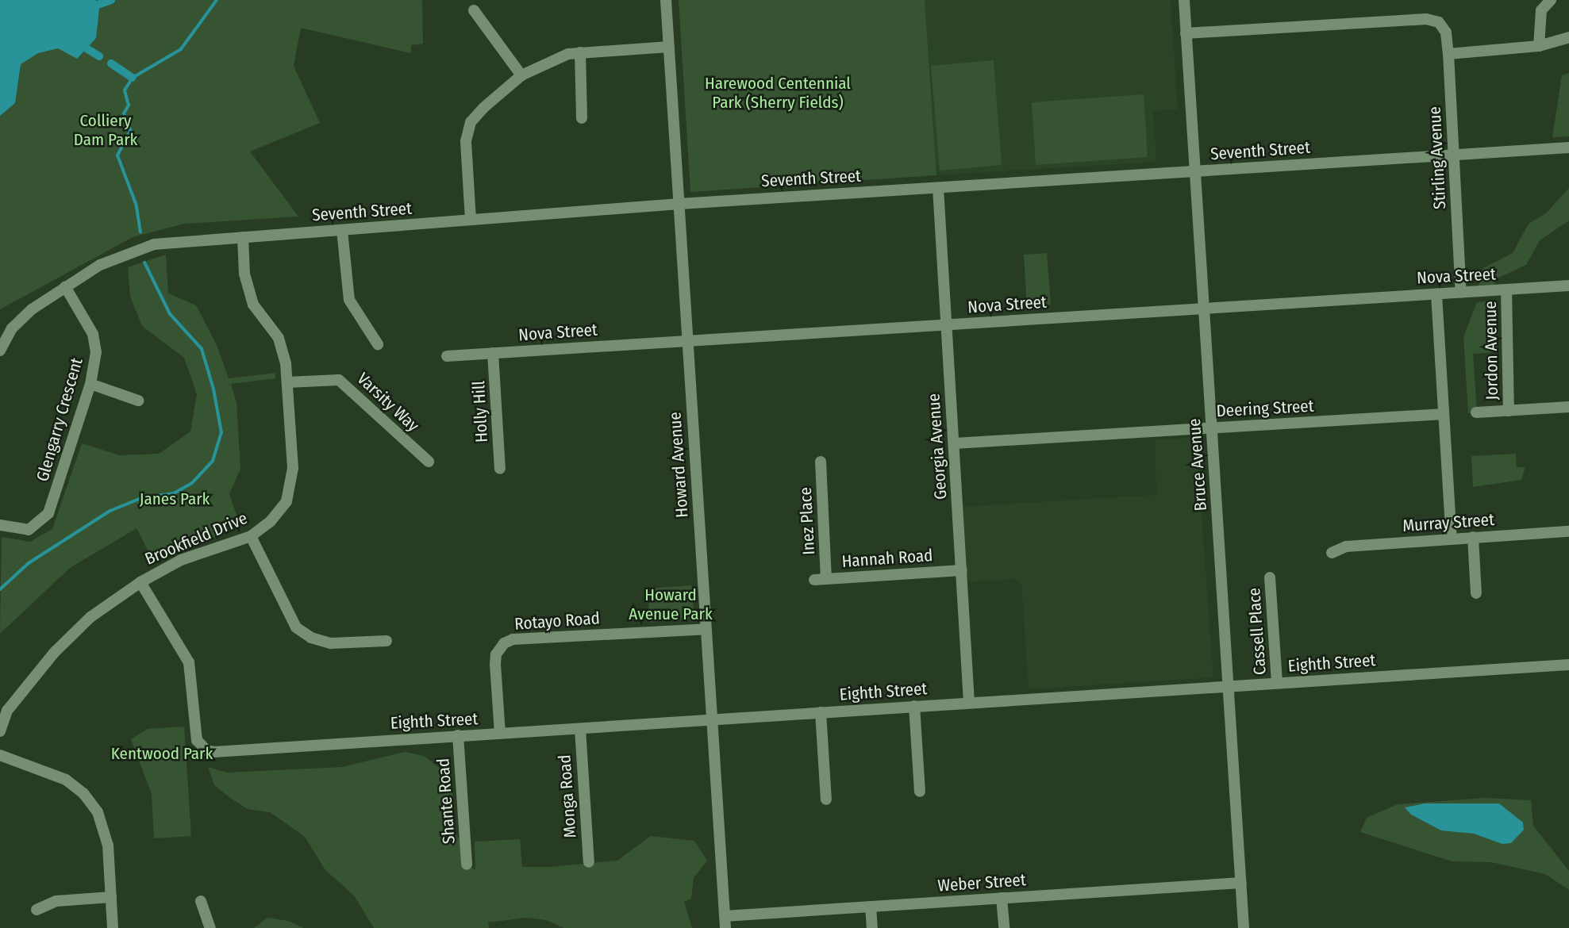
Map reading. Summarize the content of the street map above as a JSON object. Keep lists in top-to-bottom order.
{
  "streets": {
    "street": [
      "Seventh Street",
      "Stirling Avenue",
      "Nova Street",
      "Jordon Avenue",
      "Varsity Way",
      "Deering Street",
      "Holly Hill",
      "Glengarry Crescent",
      "Georgia Avenue",
      "Howard Avenue",
      "Bruce Avenue",
      "Inez Place",
      "Murray Street",
      "Brookfield Drive",
      "Hannah Road",
      "Rotayo Road",
      "Cassell Place",
      "Eighth Street",
      "Monga Road",
      "Shante Road",
      "Weber Street"
    ]
  },
  "crossings": [
    ["Seventh Street", "Stirling Avenue"],
    ["Seventh Street", "Glengarry Crescent"],
    ["Seventh Street", "Georgia Avenue"],
    ["Seventh Street", "Howard Avenue"],
    ["Seventh Street", "Bruce Avenue"],
    ["Seventh Street", "Brookfield Drive"],
    ["Stirling Avenue", "Nova Street"],
    ["Stirling Avenue", "Bruce Avenue"],
    ["Nova Street", "Jordon Avenue"],
    ["Nova Street", "Holly Hill"],
    ["Nova Street", "Georgia Avenue"],
    ["Nova Street", "Howard Avenue"],
    ["Nova Street", "Bruce Avenue"],
    ["Varsity Way", "Brookfield Drive"],
    ["Deering Street", "Georgia Avenue"],
    ["Deering Street", "Bruce Avenue"],
    ["Georgia Avenue", "Hannah Road"],
    ["Georgia Avenue", "Eighth Street"],
    ["Howard Avenue", "Rotayo Road"],
    ["Howard Avenue", "Eighth Street"],
    ["Howard Avenue", "Weber Street"],
    ["Bruce Avenue", "Eighth Street"],
    ["Bruce Avenue", "Weber Street"],
    ["Inez Place", "Hannah Road"],
    ["Brookfield Drive", "Eighth Street"],
    ["Rotayo Road", "Eighth Street"],
    ["Cassell Place", "Eighth Street"],
    ["Eighth Street", "Monga Road"],
    ["Eighth Street", "Shante Road"]
  ],
  "parks": [
    "Harewood Centennial Park (Sherry Fields)",
    "Colliery Dam Park",
    "Janes Park",
    "Howard Avenue Park",
    "Kentwood Park"
  ]
}
